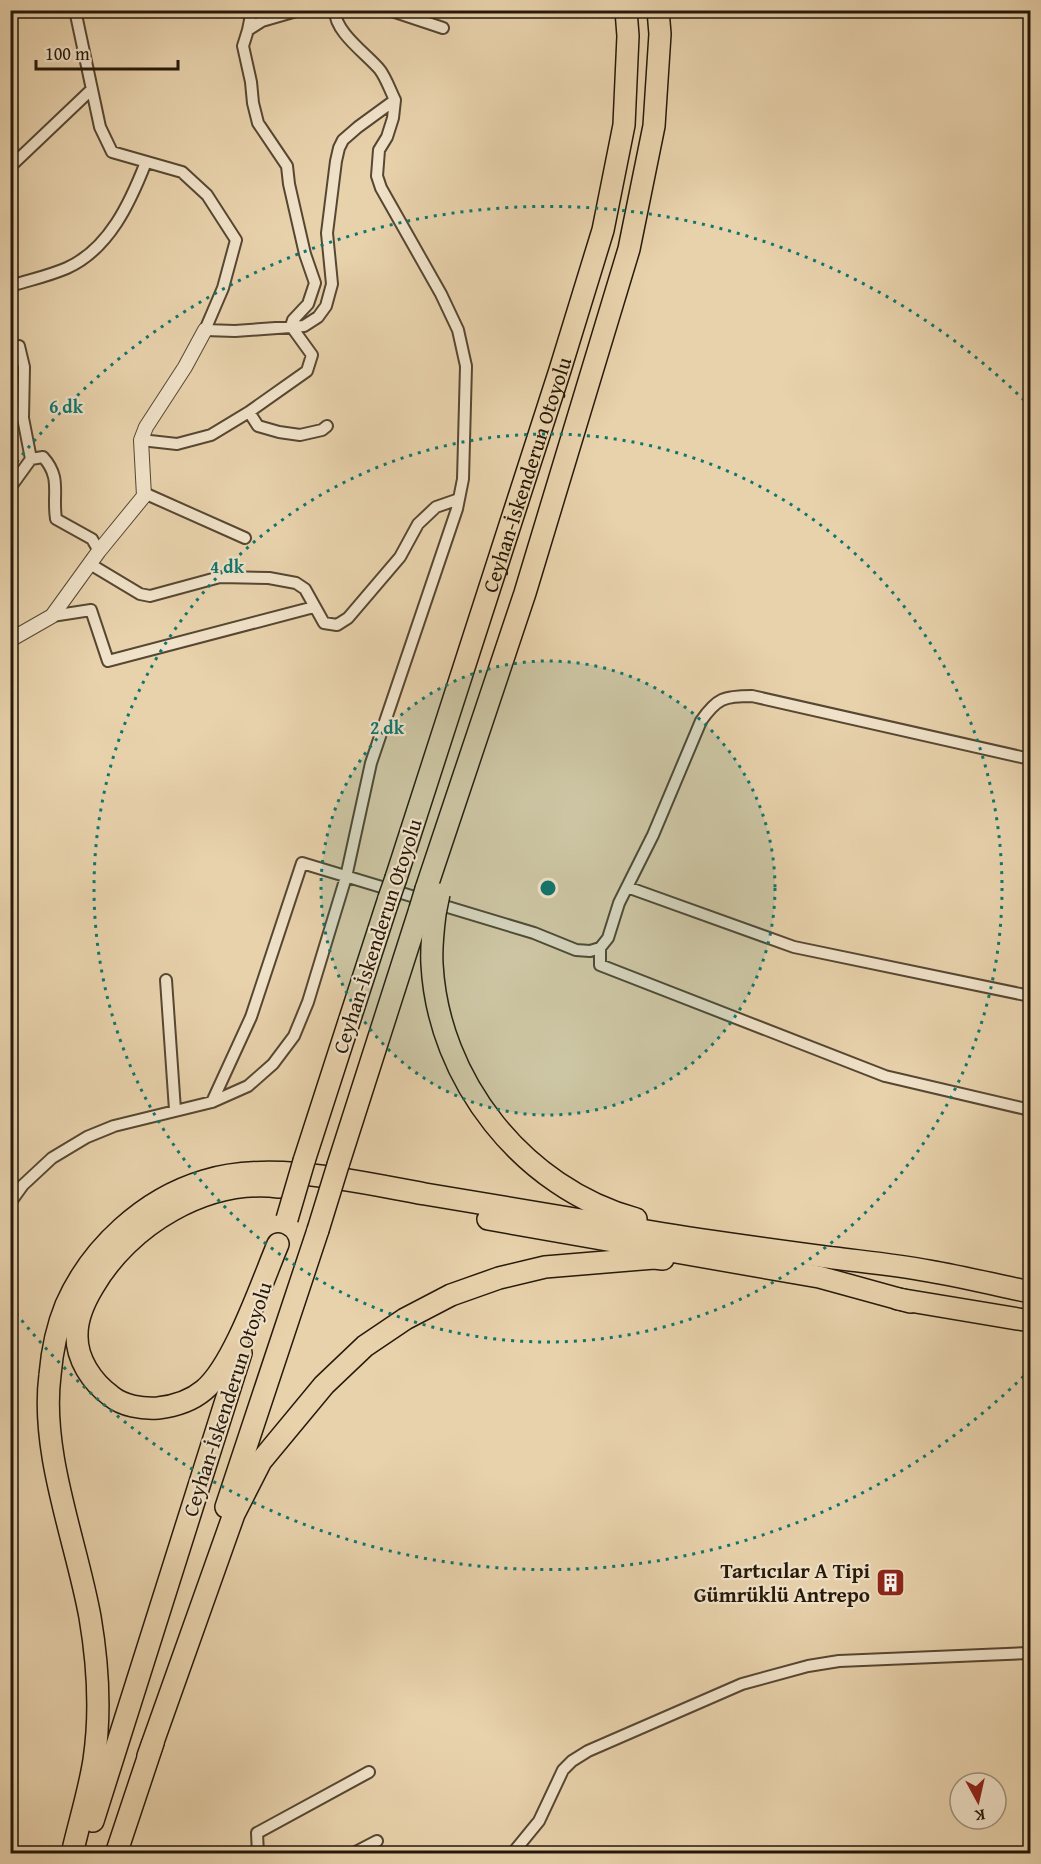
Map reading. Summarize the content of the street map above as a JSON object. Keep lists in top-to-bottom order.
{
  "streets": {
    "highway": ["Ceyhan-İskenderun Otoyolu"]
  },
  "places": {
    "building": ["Tartıcılar A Tipi Gümrüklü Antrepo"]
  },
  "scale_bar": "100 m",
  "north": "bottom",
  "rings": ["6 dk", "4 dk", "2 dk"]
}
